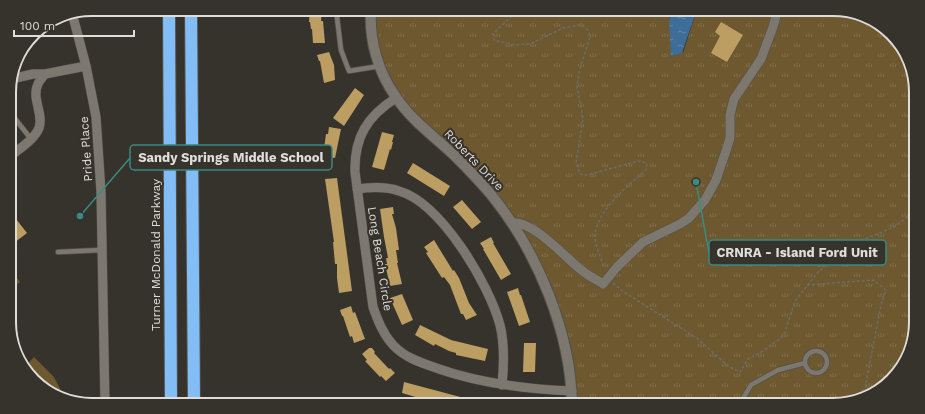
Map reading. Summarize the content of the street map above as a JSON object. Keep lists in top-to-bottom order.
{
  "streets": {
    "highway": ["Turner McDonald Parkway"],
    "street": ["Pride Place", "Roberts Drive", "Long Beach Circle"]
  },
  "crossings": [
    ["Roberts Drive", "Long Beach Circle"]
  ],
  "places": ["CRNRA - Island Ford Unit", "Sandy Springs Middle School"],
  "scale_bar": "100 m"
}
